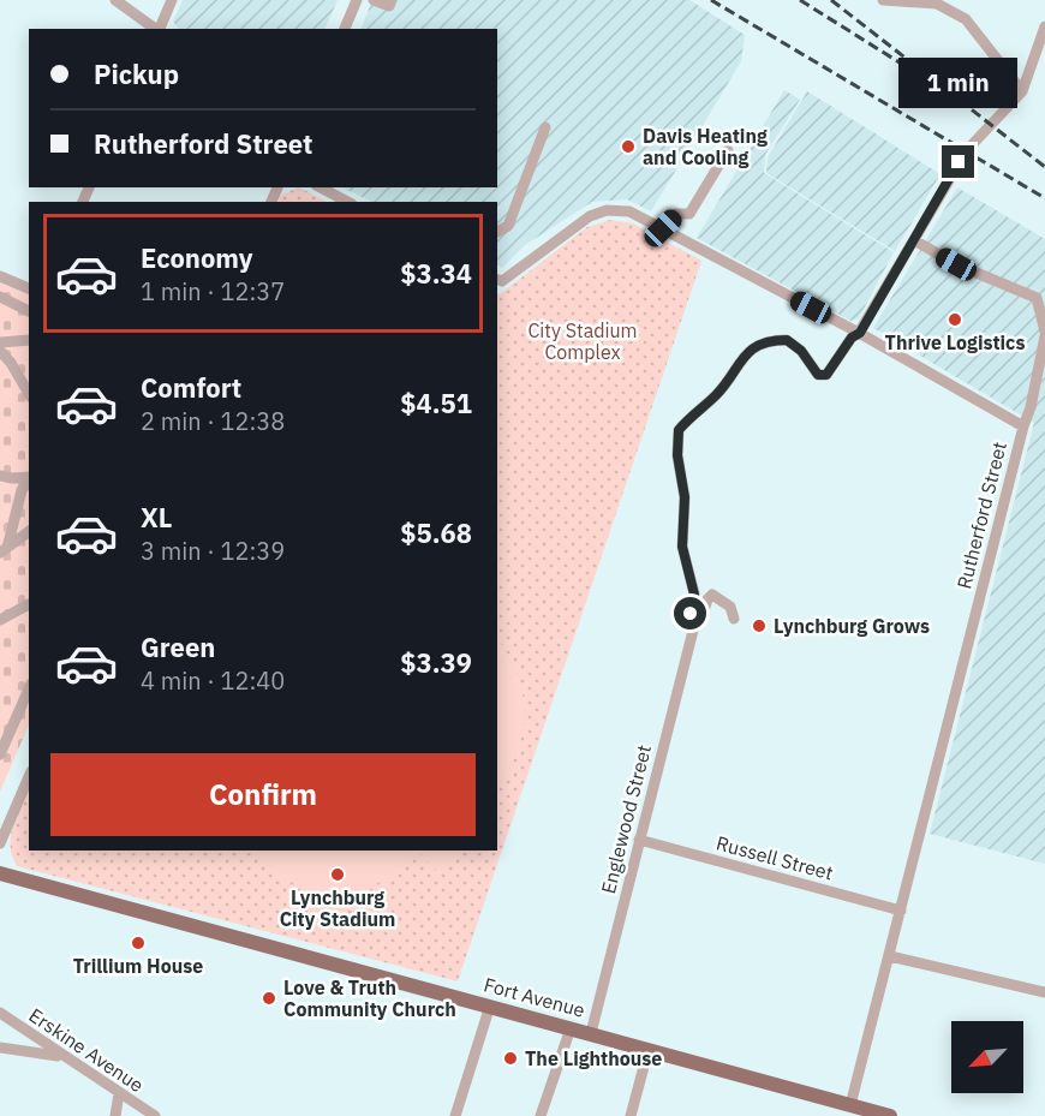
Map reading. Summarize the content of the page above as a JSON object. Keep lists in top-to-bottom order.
{
  "streets": {
    "main road": ["Fort Avenue"],
    "street": [
      "Rutherford Street",
      "Englewood Street",
      "Russell Street",
      "Erskine Avenue"
    ]
  },
  "crossings": [
    ["Rutherford Street", "Englewood Street"],
    ["Rutherford Street", "Russell Street"],
    ["Rutherford Street", "Fort Avenue"],
    ["Englewood Street", "Russell Street"],
    ["Englewood Street", "Fort Avenue"]
  ],
  "parks": ["City Stadium Complex"],
  "places": [
    "Davis Heating and Cooling",
    "Thrive Logistics",
    "Lynchburg Grows",
    "Lynchburg City Stadium",
    "Trillium House",
    "Love & Truth Community Church",
    "The Lighthouse"
  ],
  "north": "bottom left",
  "page": {
    "banner": ["Pickup", "Rutherford Street"],
    "bubble": "1 min",
    "list": [
      {
        "name": "Economy",
        "note": "1 min · 12:37",
        "value": "$3.34"
      },
      {
        "name": "Comfort",
        "note": "2 min · 12:38",
        "value": "$4.51"
      },
      {
        "name": "XL",
        "note": "3 min · 12:39",
        "value": "$5.68"
      },
      {
        "name": "Green",
        "note": "4 min · 12:40",
        "value": "$3.39"
      }
    ],
    "buttons": "Confirm"
  }
}
